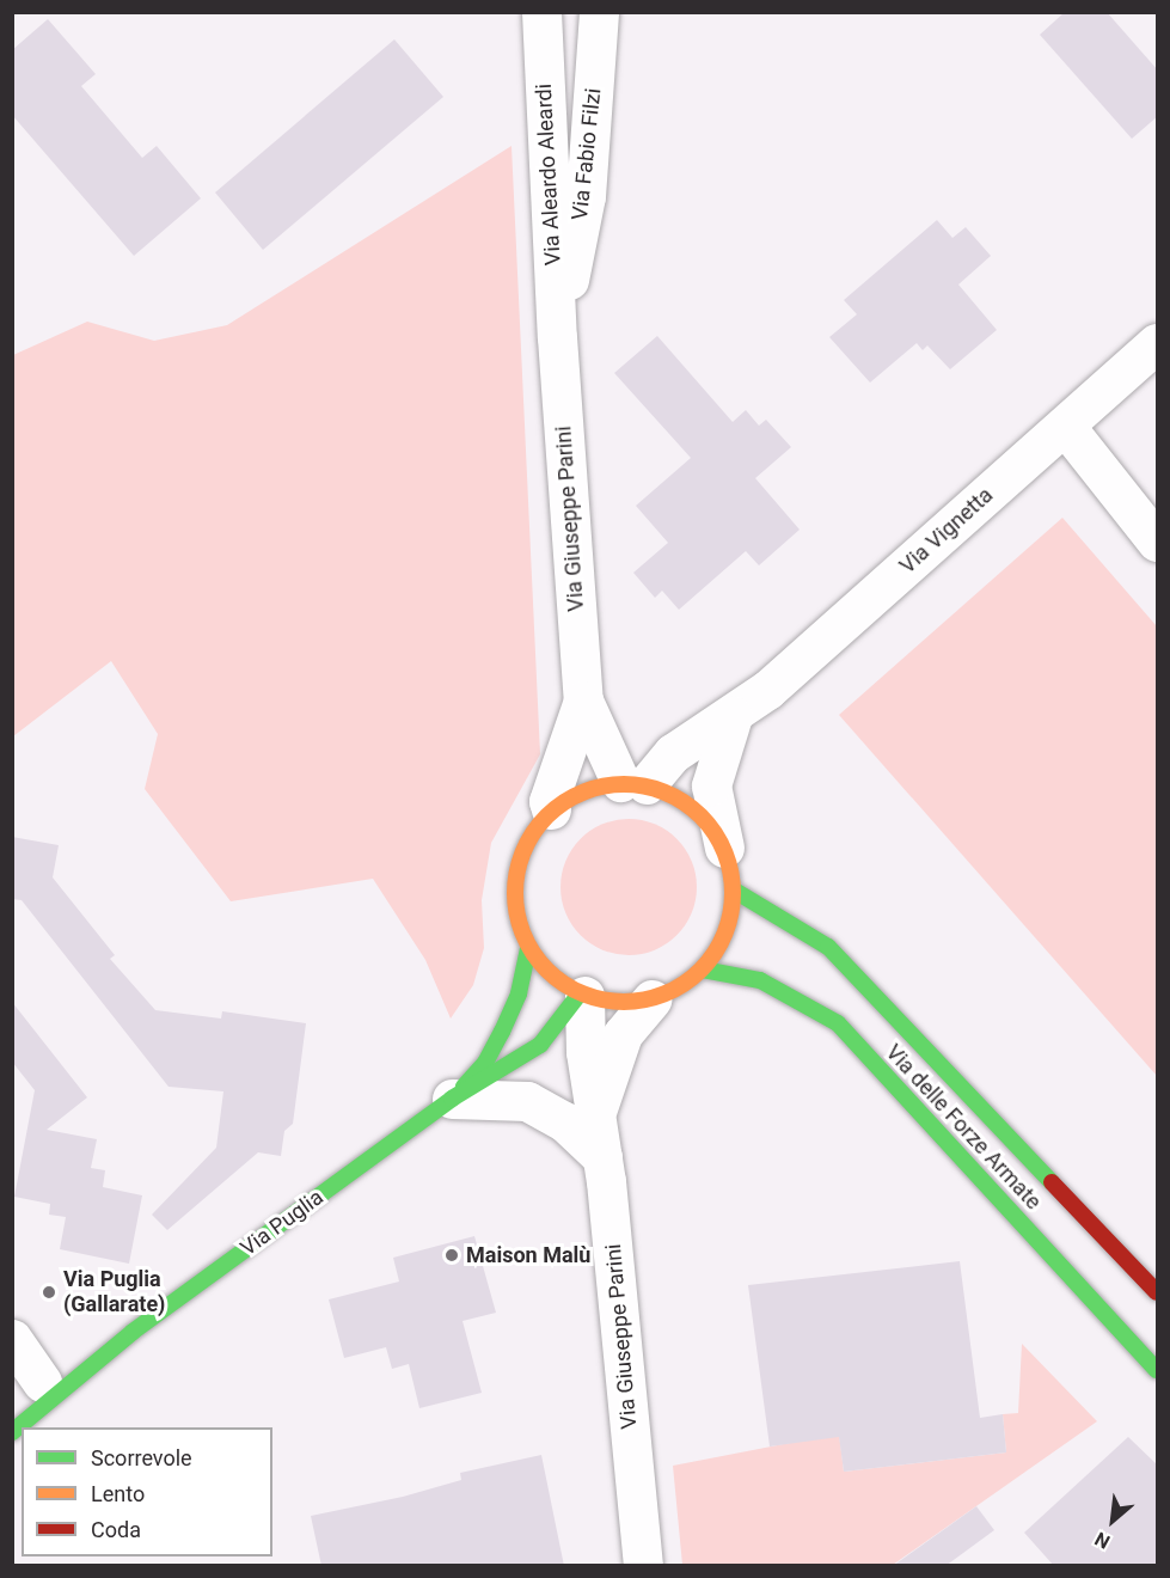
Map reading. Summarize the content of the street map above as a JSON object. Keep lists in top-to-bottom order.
{
  "streets": {
    "street": [
      "Via Fabio Filzi",
      "Via Aleardo Aleardi",
      "Via Giuseppe Parini",
      "Via Vignetta",
      "Via delle Forze Armate",
      "Via Puglia"
    ]
  },
  "crossings": [
    ["Via Fabio Filzi", "Via Aleardo Aleardi"],
    ["Via Fabio Filzi", "Via Giuseppe Parini"],
    ["Via Aleardo Aleardi", "Via Giuseppe Parini"],
    ["Via Giuseppe Parini", "Via Vignetta"],
    ["Via Giuseppe Parini", "Via delle Forze Armate"],
    ["Via Giuseppe Parini", "Via Puglia"],
    ["Via Vignetta", "Via delle Forze Armate"],
    ["Via Vignetta", "Via Puglia"],
    ["Via delle Forze Armate", "Via Puglia"]
  ],
  "places": ["Maison Malù", "Via Puglia (Gallarate)"],
  "legend": ["Scorrevole", "Lento", "Coda"],
  "north": "bottom left"
}
